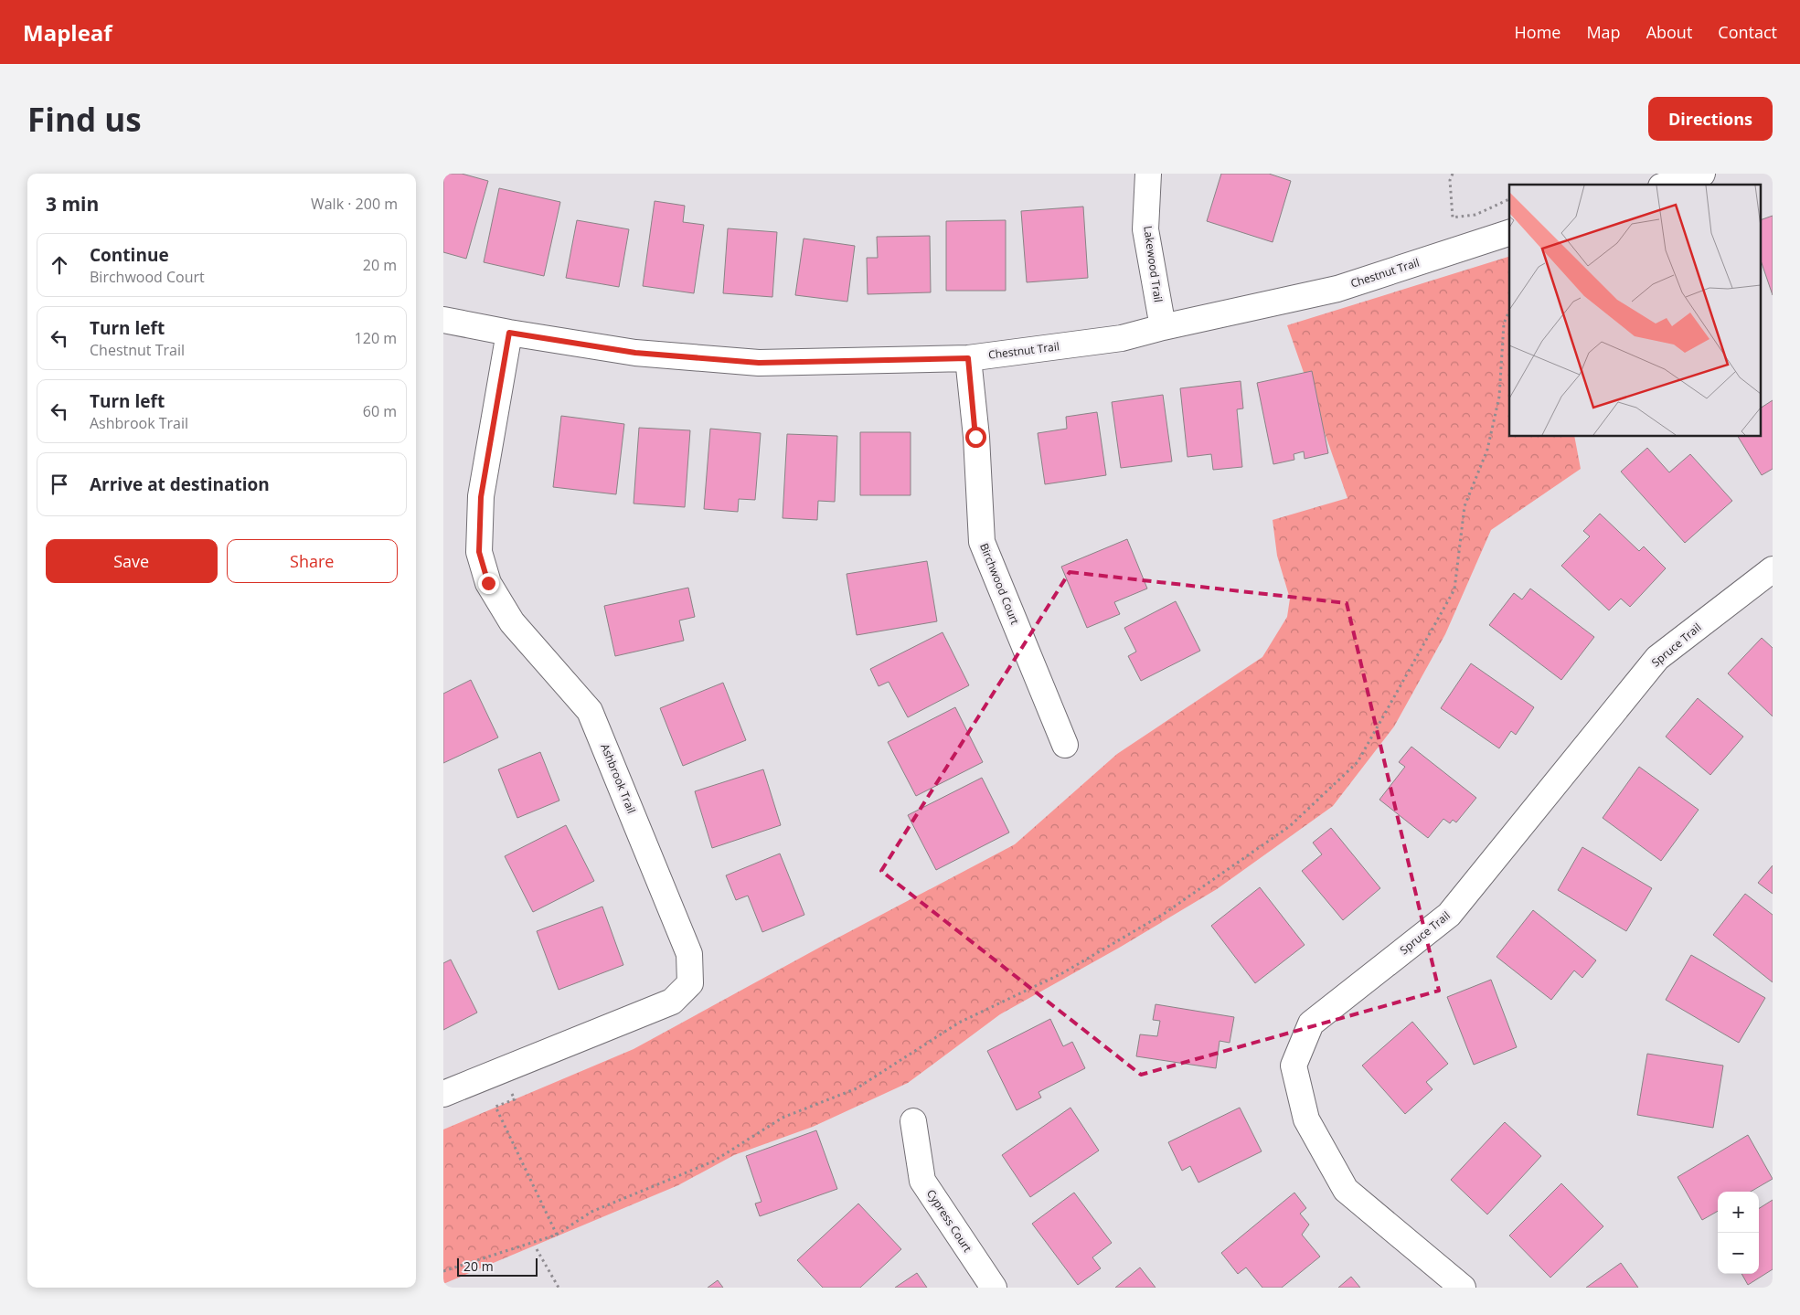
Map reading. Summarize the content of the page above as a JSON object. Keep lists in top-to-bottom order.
{
  "streets": {
    "street": [
      "Lakewood Trail",
      "Chestnut Trail",
      "Birchwood Court",
      "Spruce Trail",
      "Ashbrook Trail",
      "Cypress Court"
    ]
  },
  "crossings": [
    ["Lakewood Trail", "Chestnut Trail"],
    ["Chestnut Trail", "Birchwood Court"],
    ["Chestnut Trail", "Ashbrook Trail"]
  ],
  "scale_bar": "20 m",
  "page": {
    "header": "Mapleaf",
    "nav": [
      "Home",
      "Map",
      "About",
      "Contact"
    ],
    "buttons": [
      "Directions",
      ["Save", "Share"]
    ],
    "title": "Find us",
    "heading": ["3 min", "Walk · 200 m"],
    "list": [
      ["Continue", "Birchwood Court", "20 m"],
      ["Turn left", "Chestnut Trail", "120 m"],
      ["Turn left", "Ashbrook Trail", "60 m"],
      "Arrive at destination"
    ],
    "map_buttons": ["+", "−"],
    "scale": "20 m"
  }
}
